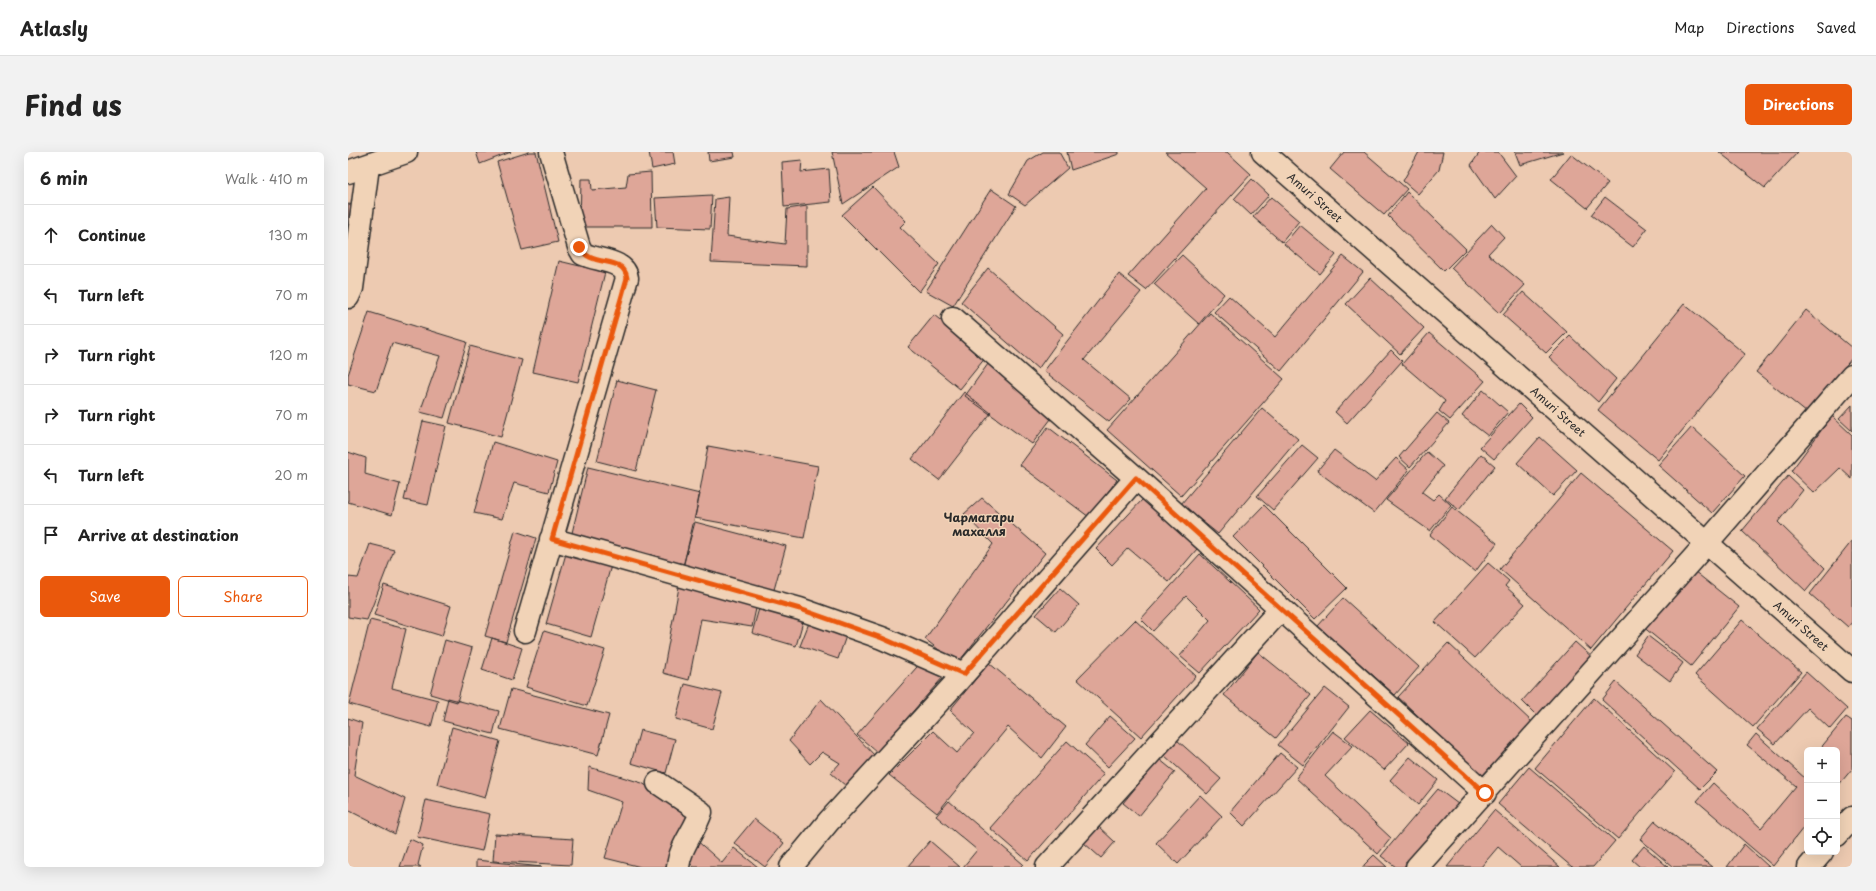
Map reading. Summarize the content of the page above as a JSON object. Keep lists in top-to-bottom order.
{
  "streets": {
    "street": ["Amuri Street"]
  },
  "districts": ["Чармагари махалля"],
  "page": {
    "header": "Atlasly",
    "nav": ["Map", "Directions", "Saved"],
    "title": "Find us",
    "buttons": [
      "Directions",
      ["Save", "Share"]
    ],
    "heading": ["6 min", "Walk · 410 m"],
    "list": [
      ["Continue", "130 m"],
      ["Turn left", "70 m"],
      ["Turn right", "120 m"],
      ["Turn right", "70 m"],
      ["Turn left", "20 m"],
      "Arrive at destination"
    ],
    "map_buttons": ["+", "−"]
  }
}
